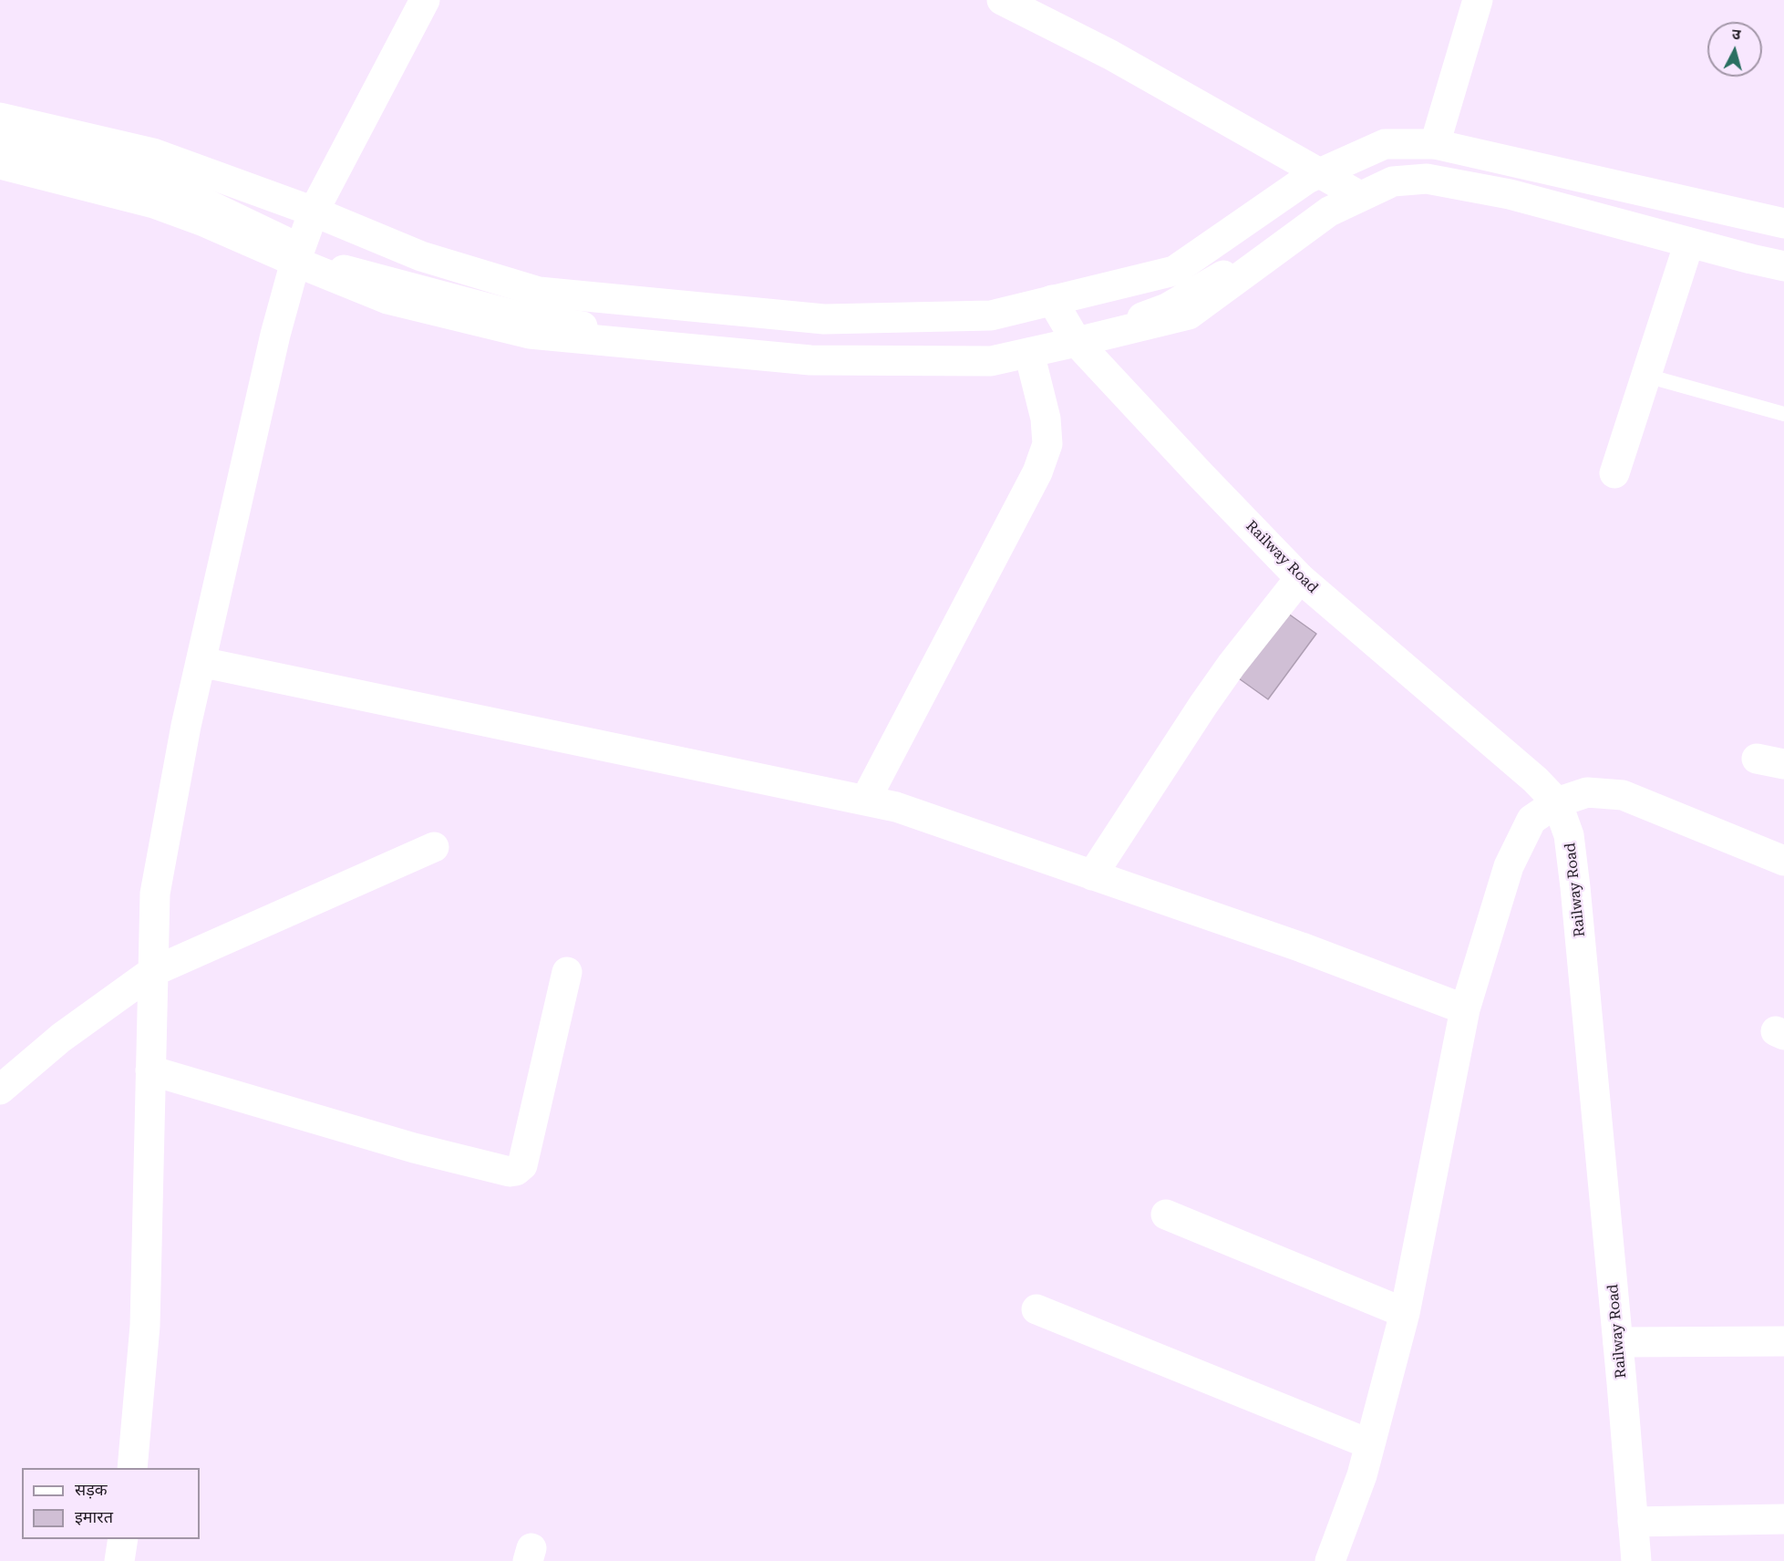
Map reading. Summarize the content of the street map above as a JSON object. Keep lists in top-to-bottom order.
{
  "streets": {
    "main road": ["Railway Road"]
  },
  "legend": ["सड़क", "इमारत"],
  "north": "top"
}
